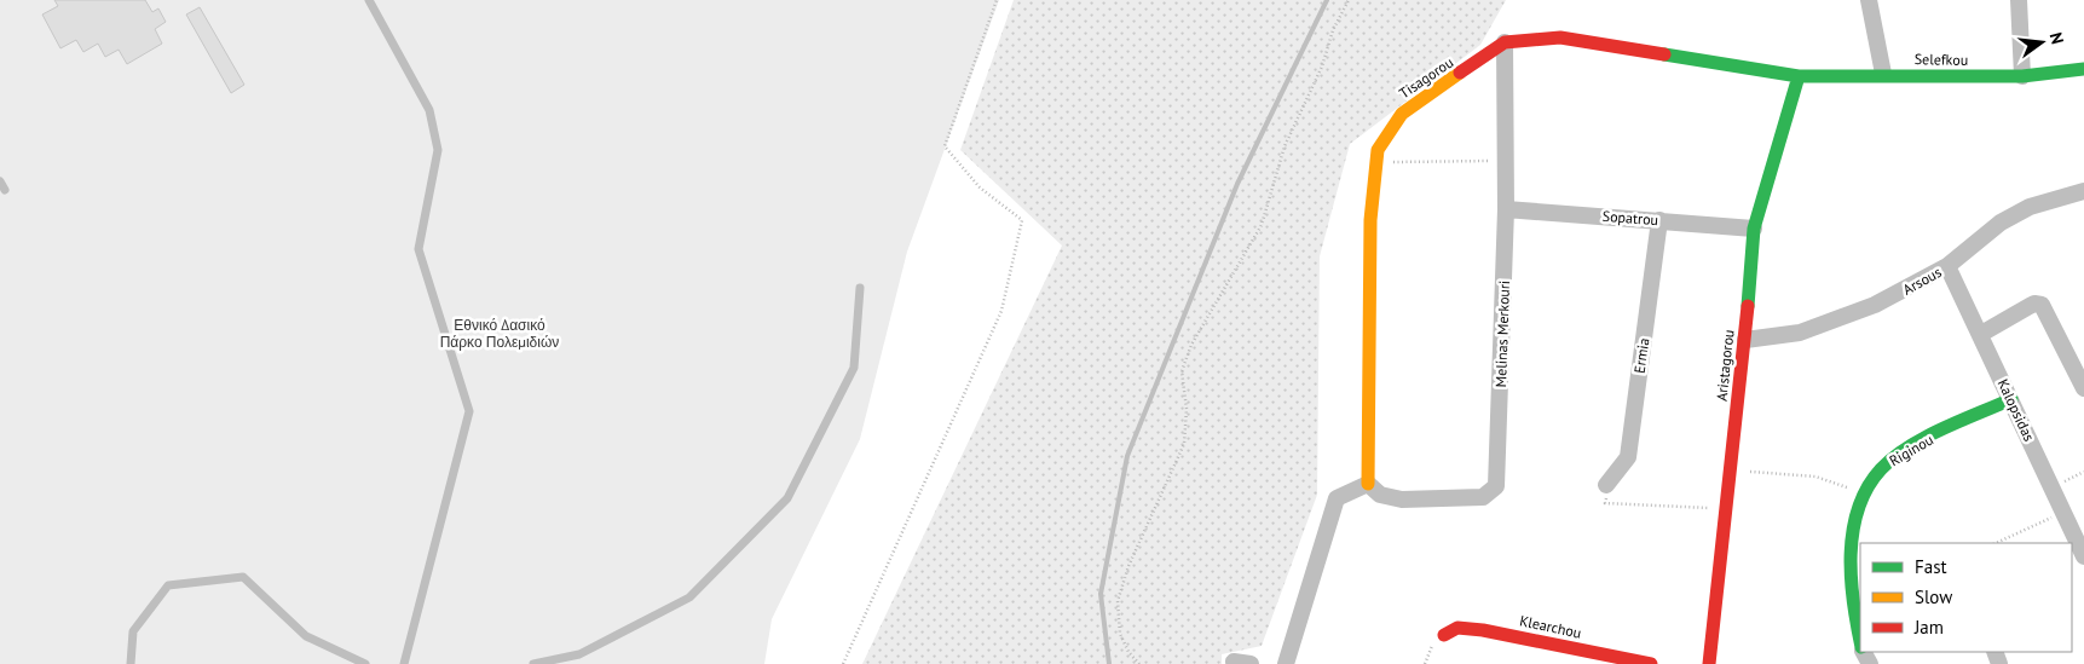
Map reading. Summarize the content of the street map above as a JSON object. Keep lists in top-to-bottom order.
{
  "streets": {
    "street": [
      "Selefkou",
      "Tisagorou",
      "Sopatrou",
      "Arsous",
      "Melinas Merkouri",
      "Ermia",
      "Aristagorou",
      "Kalopsidas",
      "Riginou",
      "Klearchou"
    ]
  },
  "crossings": [
    ["Selefkou", "Aristagorou"],
    ["Tisagorou", "Melinas Merkouri"],
    ["Sopatrou", "Melinas Merkouri"],
    ["Sopatrou", "Ermia"],
    ["Sopatrou", "Aristagorou"],
    ["Arsous", "Aristagorou"],
    ["Arsous", "Kalopsidas"],
    ["Kalopsidas", "Riginou"]
  ],
  "parks": ["Εθνικό Δασικό Πάρκο Πολεμιδιών"],
  "legend": ["Fast", "Slow", "Jam"],
  "north": "right"
}
